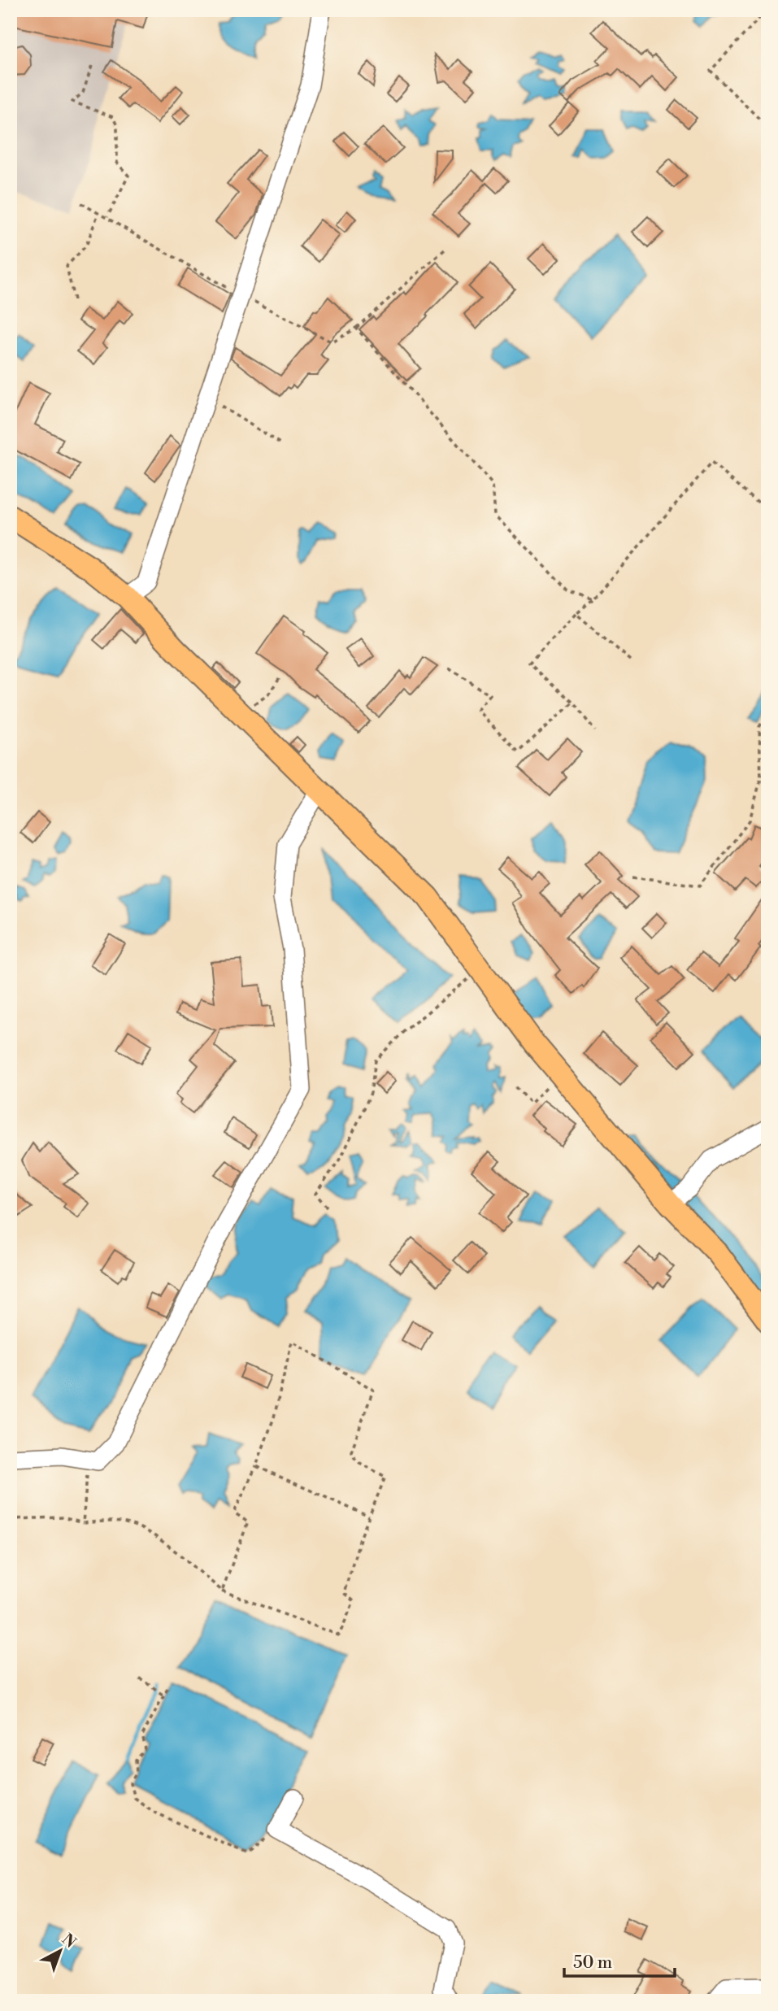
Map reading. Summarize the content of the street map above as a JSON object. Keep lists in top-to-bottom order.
{
  "scale_bar": "50 m",
  "north": "top right"
}
